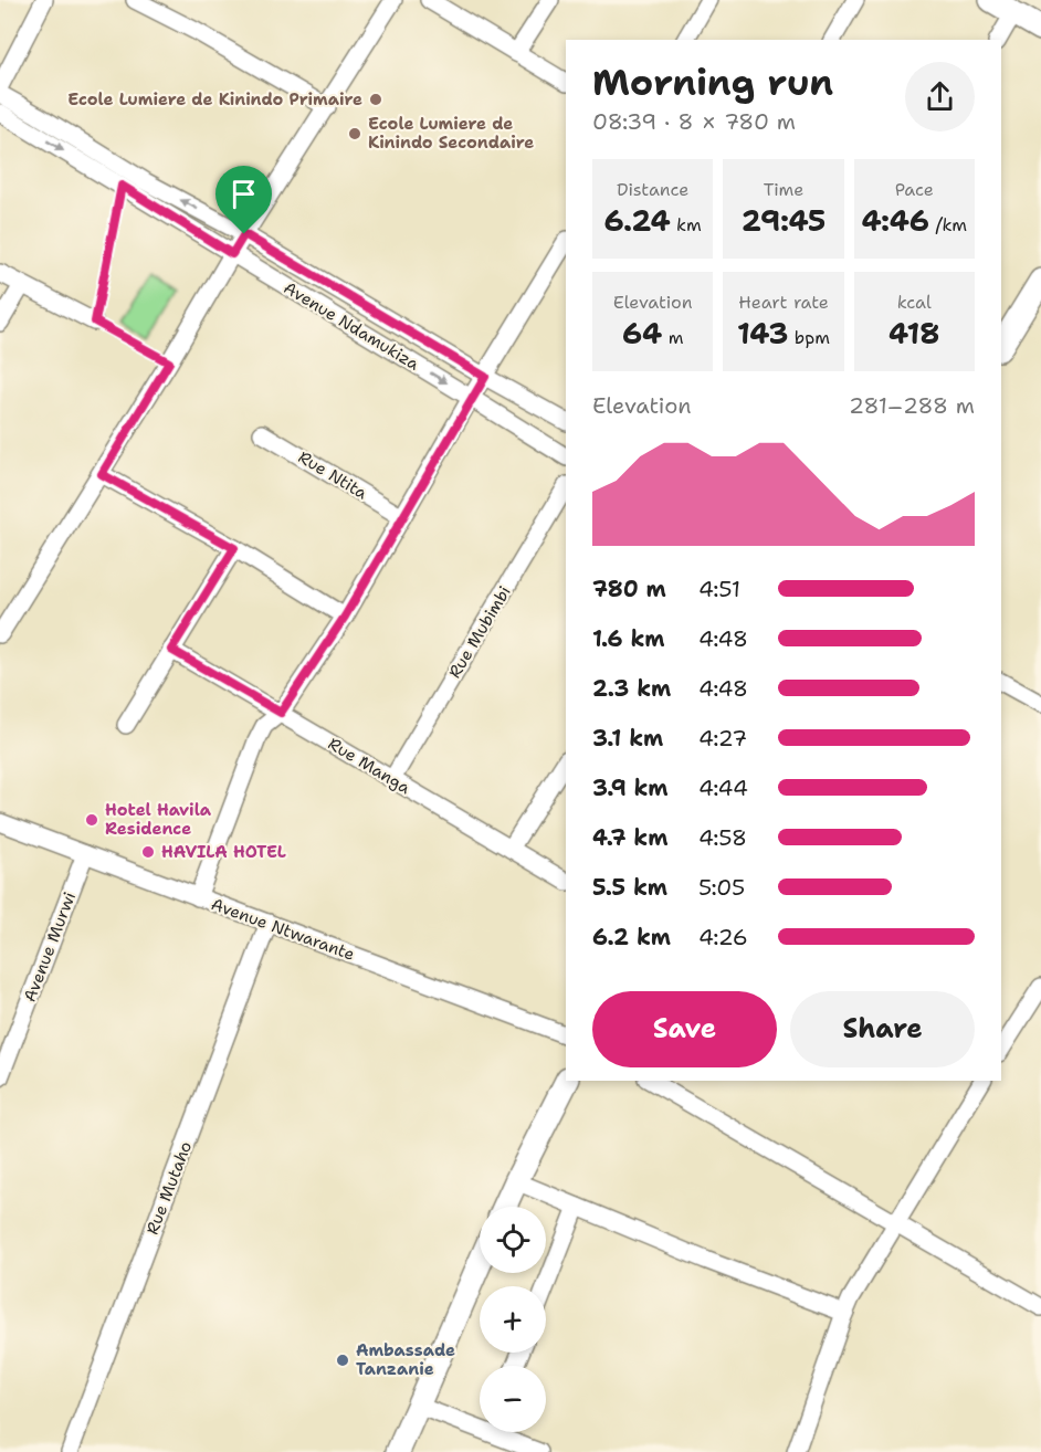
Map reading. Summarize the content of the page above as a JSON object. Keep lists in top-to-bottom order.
{
  "streets": {
    "street": [
      "Avenue Ndamukiza",
      "Rue Ntita",
      "Rue Mubimbi",
      "Rue Manga",
      "Avenue Ntwarante",
      "Avenue Murwi",
      "Rue Mutaho"
    ]
  },
  "crossings": [
    ["Rue Mubimbi", "Rue Manga"],
    ["Avenue Ntwarante", "Avenue Murwi"],
    ["Avenue Ntwarante", "Rue Mutaho"]
  ],
  "places": [
    "Ecole Lumiere de Kinindo Primaire",
    "Ecole Lumiere de Kinindo Secondaire",
    "Hotel Havila Residence",
    "HAVILA HOTEL",
    "Ambassade Tanzanie"
  ],
  "page": {
    "heading": ["Morning run", "08:39 · 8 × 780 m"],
    "stats": [
      ["Distance", "6.24 km"],
      ["Time", "29:45"],
      ["Pace", "4:46 /km"],
      ["Elevation", "64 m"],
      ["Heart rate", "143 bpm"],
      ["kcal", "418"]
    ],
    "chart": ["Elevation", "281–288 m"],
    "list": [
      {
        "name": "780 m",
        "note": "4:51"
      },
      {
        "name": "1.6 km",
        "note": "4:48"
      },
      {
        "name": "2.3 km",
        "note": "4:48"
      },
      {
        "name": "3.1 km",
        "note": "4:27"
      },
      {
        "name": "3.9 km",
        "note": "4:44"
      },
      {
        "name": "4.7 km",
        "note": "4:58"
      },
      {
        "name": "5.5 km",
        "note": "5:05"
      },
      {
        "name": "6.2 km",
        "note": "4:26"
      }
    ],
    "buttons": ["Save", "Share"],
    "map_buttons": ["+", "−"]
  }
}
